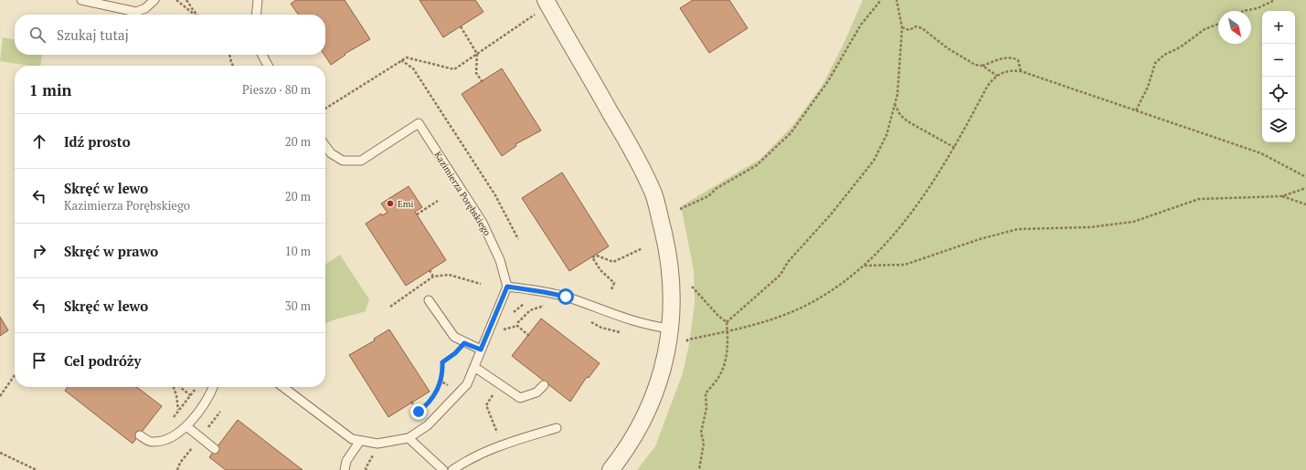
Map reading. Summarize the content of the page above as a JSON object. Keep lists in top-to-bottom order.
{
  "streets": {
    "lane": ["Kazimierza Porębskiego"]
  },
  "places": ["Emi"],
  "north": "bottom right",
  "page": {
    "map_buttons": ["+", "−"],
    "search": "Szukaj tutaj",
    "heading": ["1 min", "Pieszo · 80 m"],
    "list": [
      ["Idź prosto", "20 m"],
      ["Skręć w lewo", "Kazimierza Porębskiego", "20 m"],
      ["Skręć w prawo", "10 m"],
      ["Skręć w lewo", "30 m"],
      "Cel podróży"
    ]
  }
}
